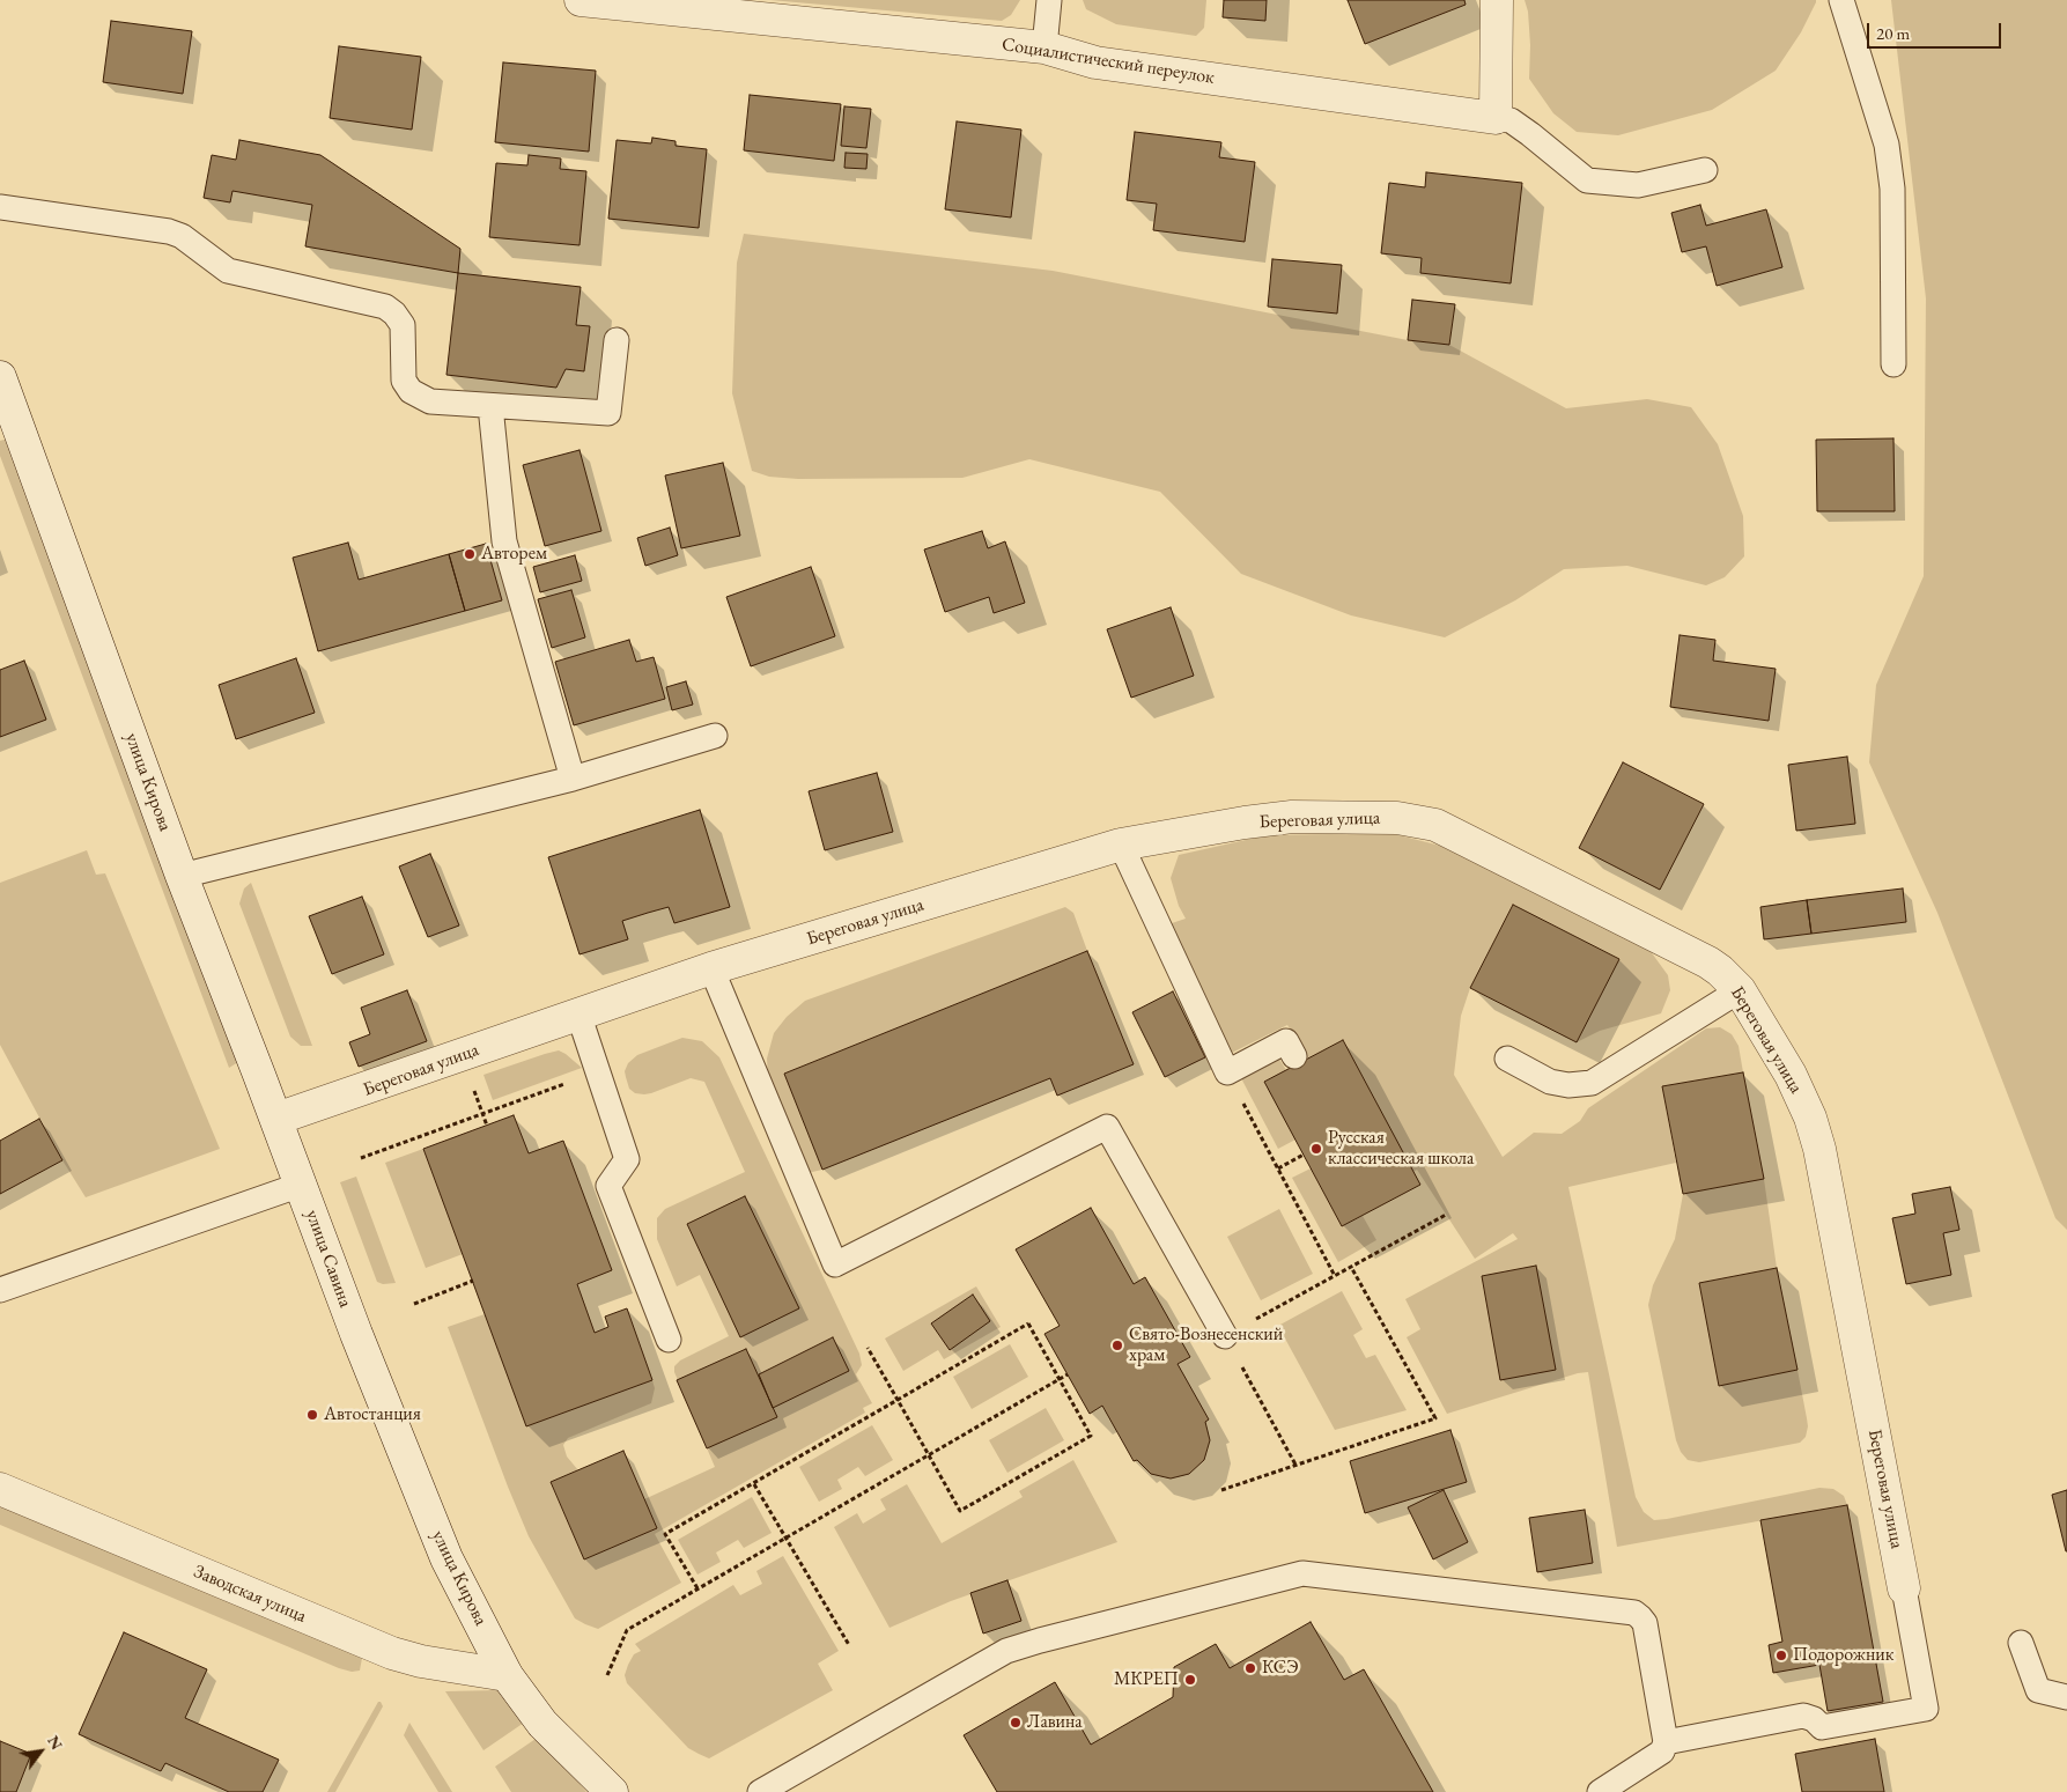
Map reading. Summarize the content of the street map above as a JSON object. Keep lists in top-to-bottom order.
{
  "streets": {
    "street": [
      "Социалистический переулок",
      "улица Кирова",
      "Береговая улица",
      "улица Савина",
      "Заводская улица"
    ]
  },
  "crossings": [
    ["улица Кирова", "Береговая улица"],
    ["улица Кирова", "улица Савина"],
    ["улица Кирова", "Заводская улица"]
  ],
  "places": [
    "Авторем",
    "Русская классическая школа",
    "Свято-Вознесенский храм",
    "Автостанция",
    "Подорожник",
    "КСЭ",
    "МКРЕП",
    "Лавина"
  ],
  "scale_bar": "20 m",
  "north": "top right"
}
